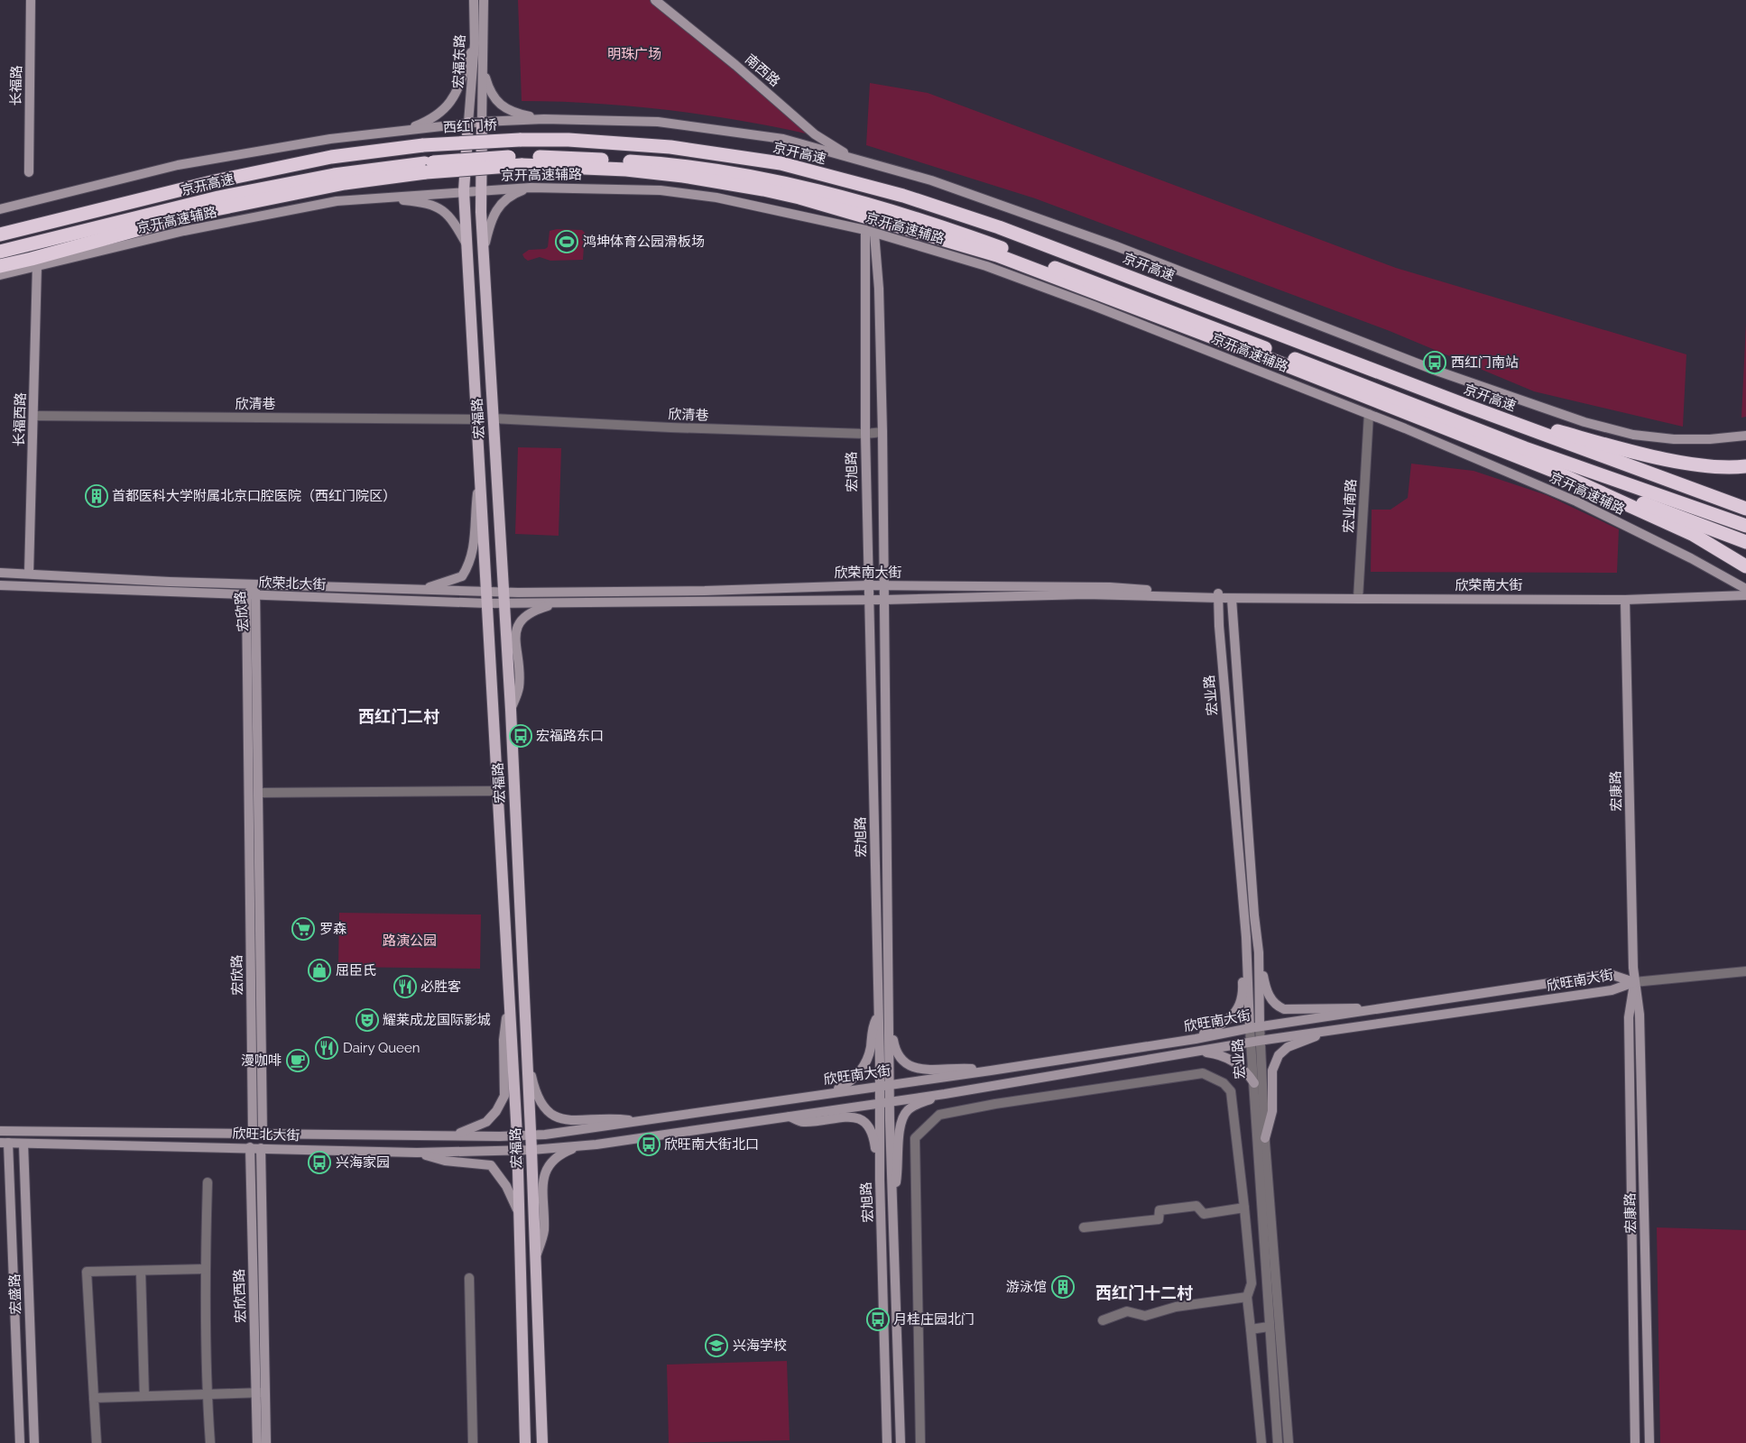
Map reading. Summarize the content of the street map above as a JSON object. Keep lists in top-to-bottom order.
{
  "streets": {
    "highway": ["西红门桥", "京开高速"],
    "main road": ["宏福路"],
    "street": [
      "宏福东路",
      "南西路",
      "长福路",
      "京开高速辅路",
      "欣清巷",
      "长福西路",
      "宏旭路",
      "宏业南路",
      "欣荣南大街",
      "欣荣北大街",
      "宏欣路",
      "宏业路",
      "宏康路",
      "欣旺南大街",
      "欣旺北大街",
      "宏盛路",
      "宏欣西路"
    ]
  },
  "crossings": [
    ["宏福东路", "宏福路"],
    ["西红门桥", "京开高速"],
    ["京开高速辅路", "宏福路"],
    ["京开高速辅路", "长福西路"],
    ["京开高速辅路", "宏旭路"],
    ["京开高速辅路", "宏业南路"],
    ["欣清巷", "宏福路"],
    ["欣清巷", "长福西路"],
    ["欣清巷", "宏旭路"],
    ["宏福路", "欣荣南大街"],
    ["宏福路", "欣荣北大街"],
    ["宏福路", "欣旺南大街"],
    ["宏福路", "欣旺北大街"],
    ["长福西路", "欣荣北大街"],
    ["宏旭路", "欣荣南大街"],
    ["宏旭路", "欣旺南大街"],
    ["宏业南路", "欣荣南大街"],
    ["欣荣南大街", "欣荣北大街"],
    ["欣荣南大街", "宏业路"],
    ["欣荣南大街", "宏康路"],
    ["欣荣北大街", "宏欣路"],
    ["宏欣路", "欣旺北大街"],
    ["宏业路", "欣旺南大街"],
    ["宏康路", "欣旺南大街"],
    ["欣旺南大街", "欣旺北大街"],
    ["欣旺北大街", "宏盛路"],
    ["欣旺北大街", "宏欣西路"]
  ],
  "districts": ["西红门二村", "西红门十二村"],
  "parks": ["明珠广场", "路演公园"],
  "places": {
    "sports": ["鸿坤体育公园滑板场"],
    "bus stop": [
      "西红门南站",
      "宏福路东口",
      "欣旺南大街北口",
      "兴海家园",
      "月桂庄园北门"
    ],
    "building": ["首都医科大学附属北京口腔医院（西红门院区）", "游泳馆"],
    "supermarket": ["罗森"],
    "shop": ["屈臣氏"],
    "restaurant": ["必胜客", "Dairy Queen"],
    "theatre": ["耀莱成龙国际影城"],
    "cafe": ["漫咖啡"],
    "school or university": ["兴海学校"]
  }
}
